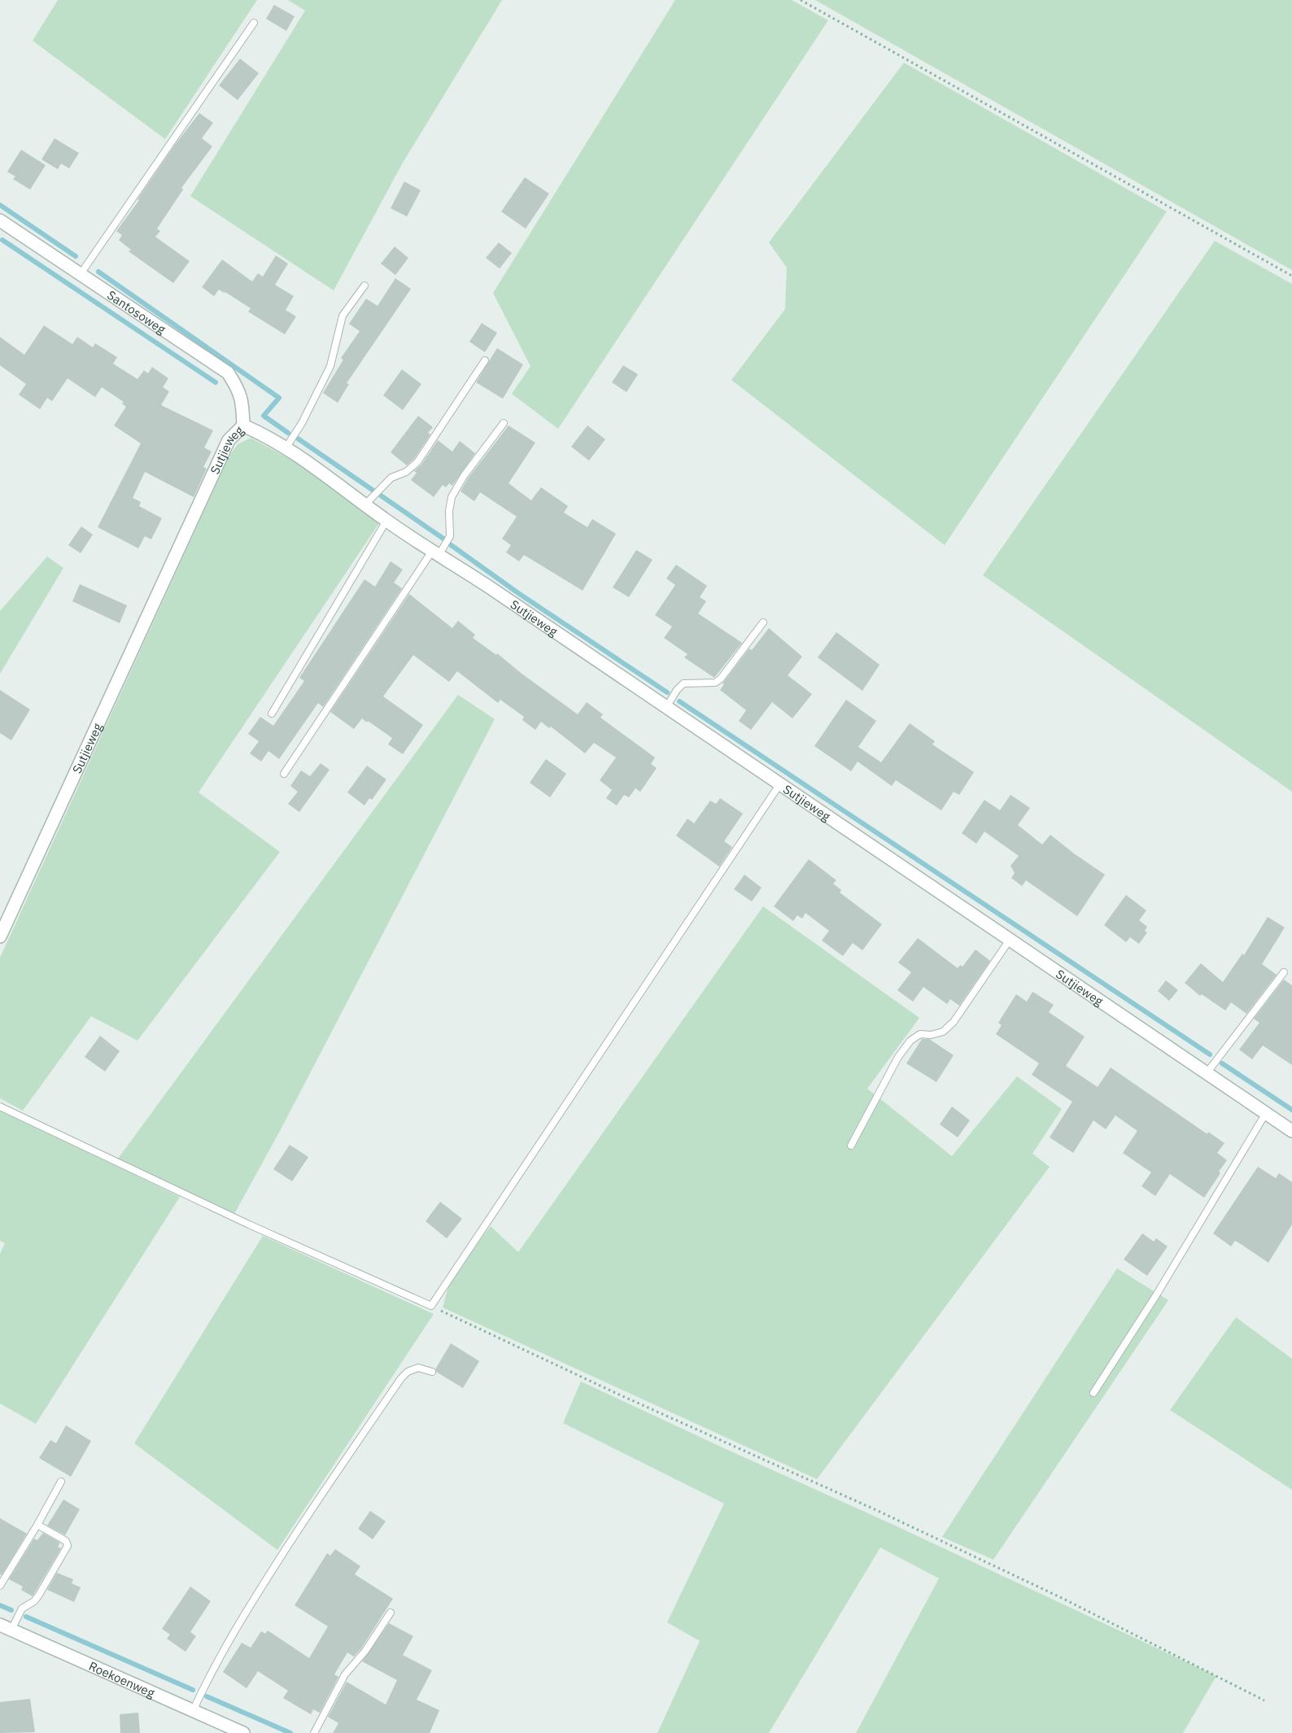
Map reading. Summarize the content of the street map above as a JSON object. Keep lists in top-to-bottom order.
{
  "streets": {
    "street": ["Santosoweg", "Sutjieweg", "Roekoenweg"]
  },
  "crossings": [
    ["Santosoweg", "Sutjieweg"]
  ]
}
